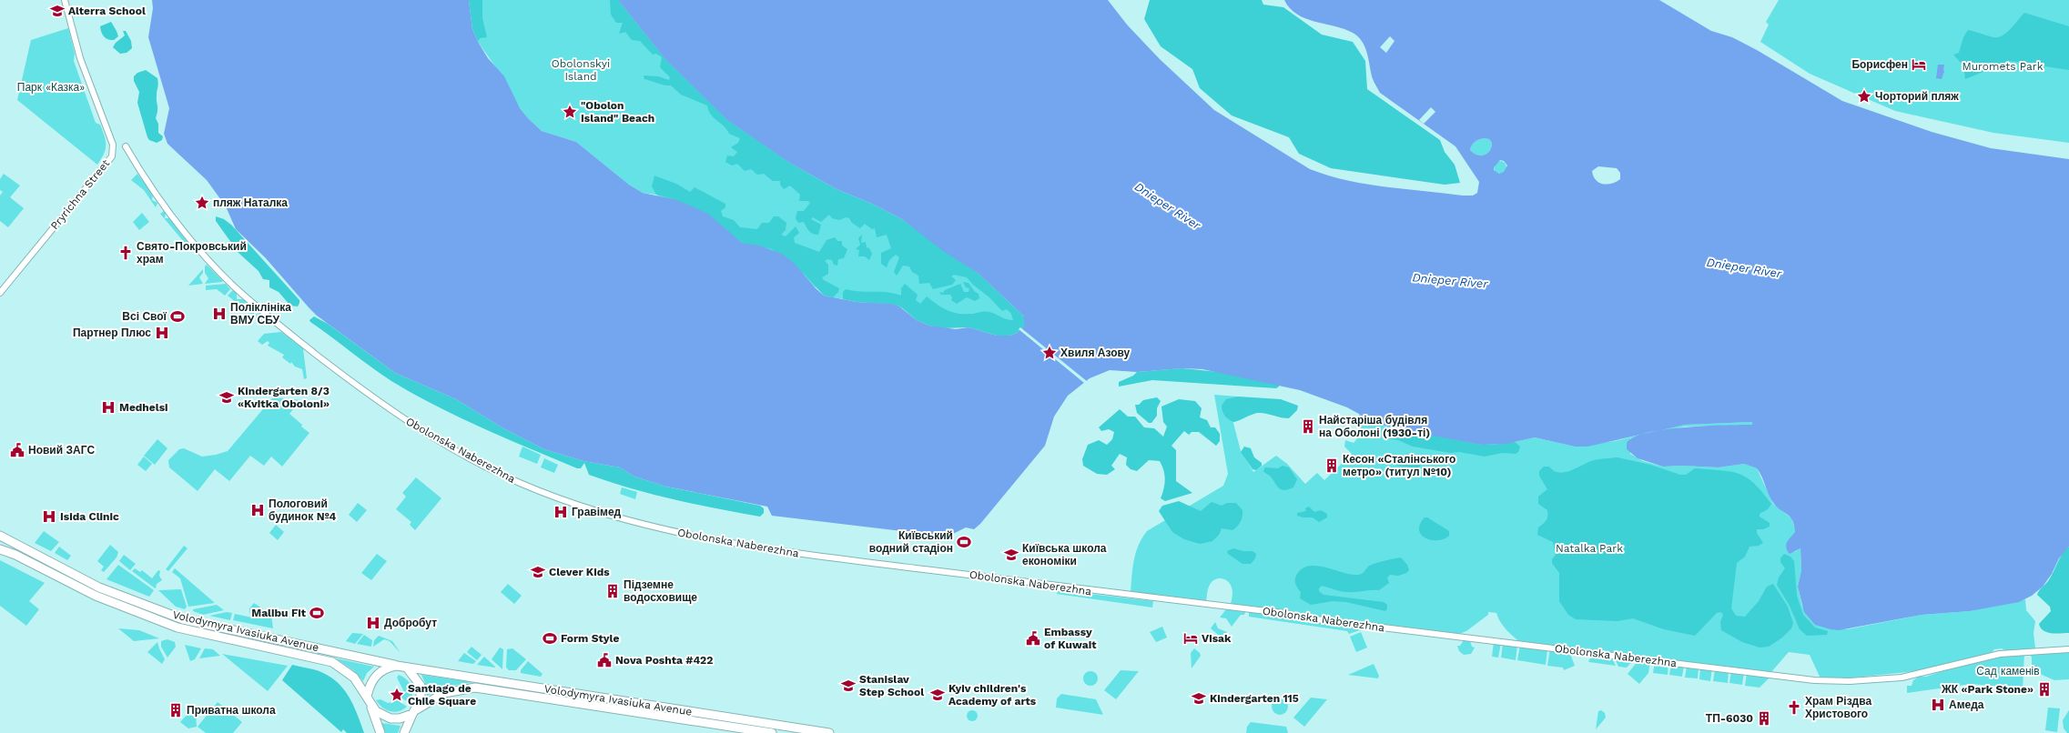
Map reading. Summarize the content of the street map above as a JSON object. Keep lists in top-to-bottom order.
{
  "streets": {
    "main road": ["Volodymyra Ivasiuka Avenue"],
    "street": ["Pryrichna Street", "Obolonska Naberezhna"]
  },
  "water": ["Dnieper River"],
  "parks": [
    "Obolonskyi Island",
    "Muromets Park",
    "Парк «Казка»",
    "Natalka Park",
    "Сад каменів"
  ],
  "places": {
    "school or university": [
      "Alterra School",
      "Kindergarten 8/3 «Kvitka Oboloni»",
      "Київська школа економіки",
      "Clever Kids",
      "Stanislav Step School",
      "Kyiv children's Academy of arts",
      "Kindergarten 115"
    ],
    "hotel": ["Борисфен", "Visak"],
    "place": [
      "Чорторий пляж",
      "\"Obolon Island\" Beach",
      "пляж Наталка",
      "Хвиля Азову",
      "Santiago de Chile Square"
    ],
    "church": ["Свято-Покровський храм", "Храм Різдва Христового"],
    "hospital": [
      "Поліклініка ВМУ СБУ",
      "Партнер Плюс",
      "Medhelsi",
      "Пологовий будинок №4",
      "Гравімед",
      "Isida Clinic",
      "Добробут",
      "Амеда"
    ],
    "sports": [
      "Всі Свої",
      "Київський водний стадіон",
      "Malibu Fit",
      "Form Style"
    ],
    "building": [
      "Найстаріша будівля на Оболоні (1930-ті)",
      "Кесон «Сталінського метро» (титул №10)",
      "Підземне водосховище",
      "ЖК «Park Stone»",
      "Приватна школа",
      "ТП-6030"
    ],
    "public building": ["Новий ЗАГС", "Embassy of Kuwait", "Nova Poshta #422"]
  }
}
